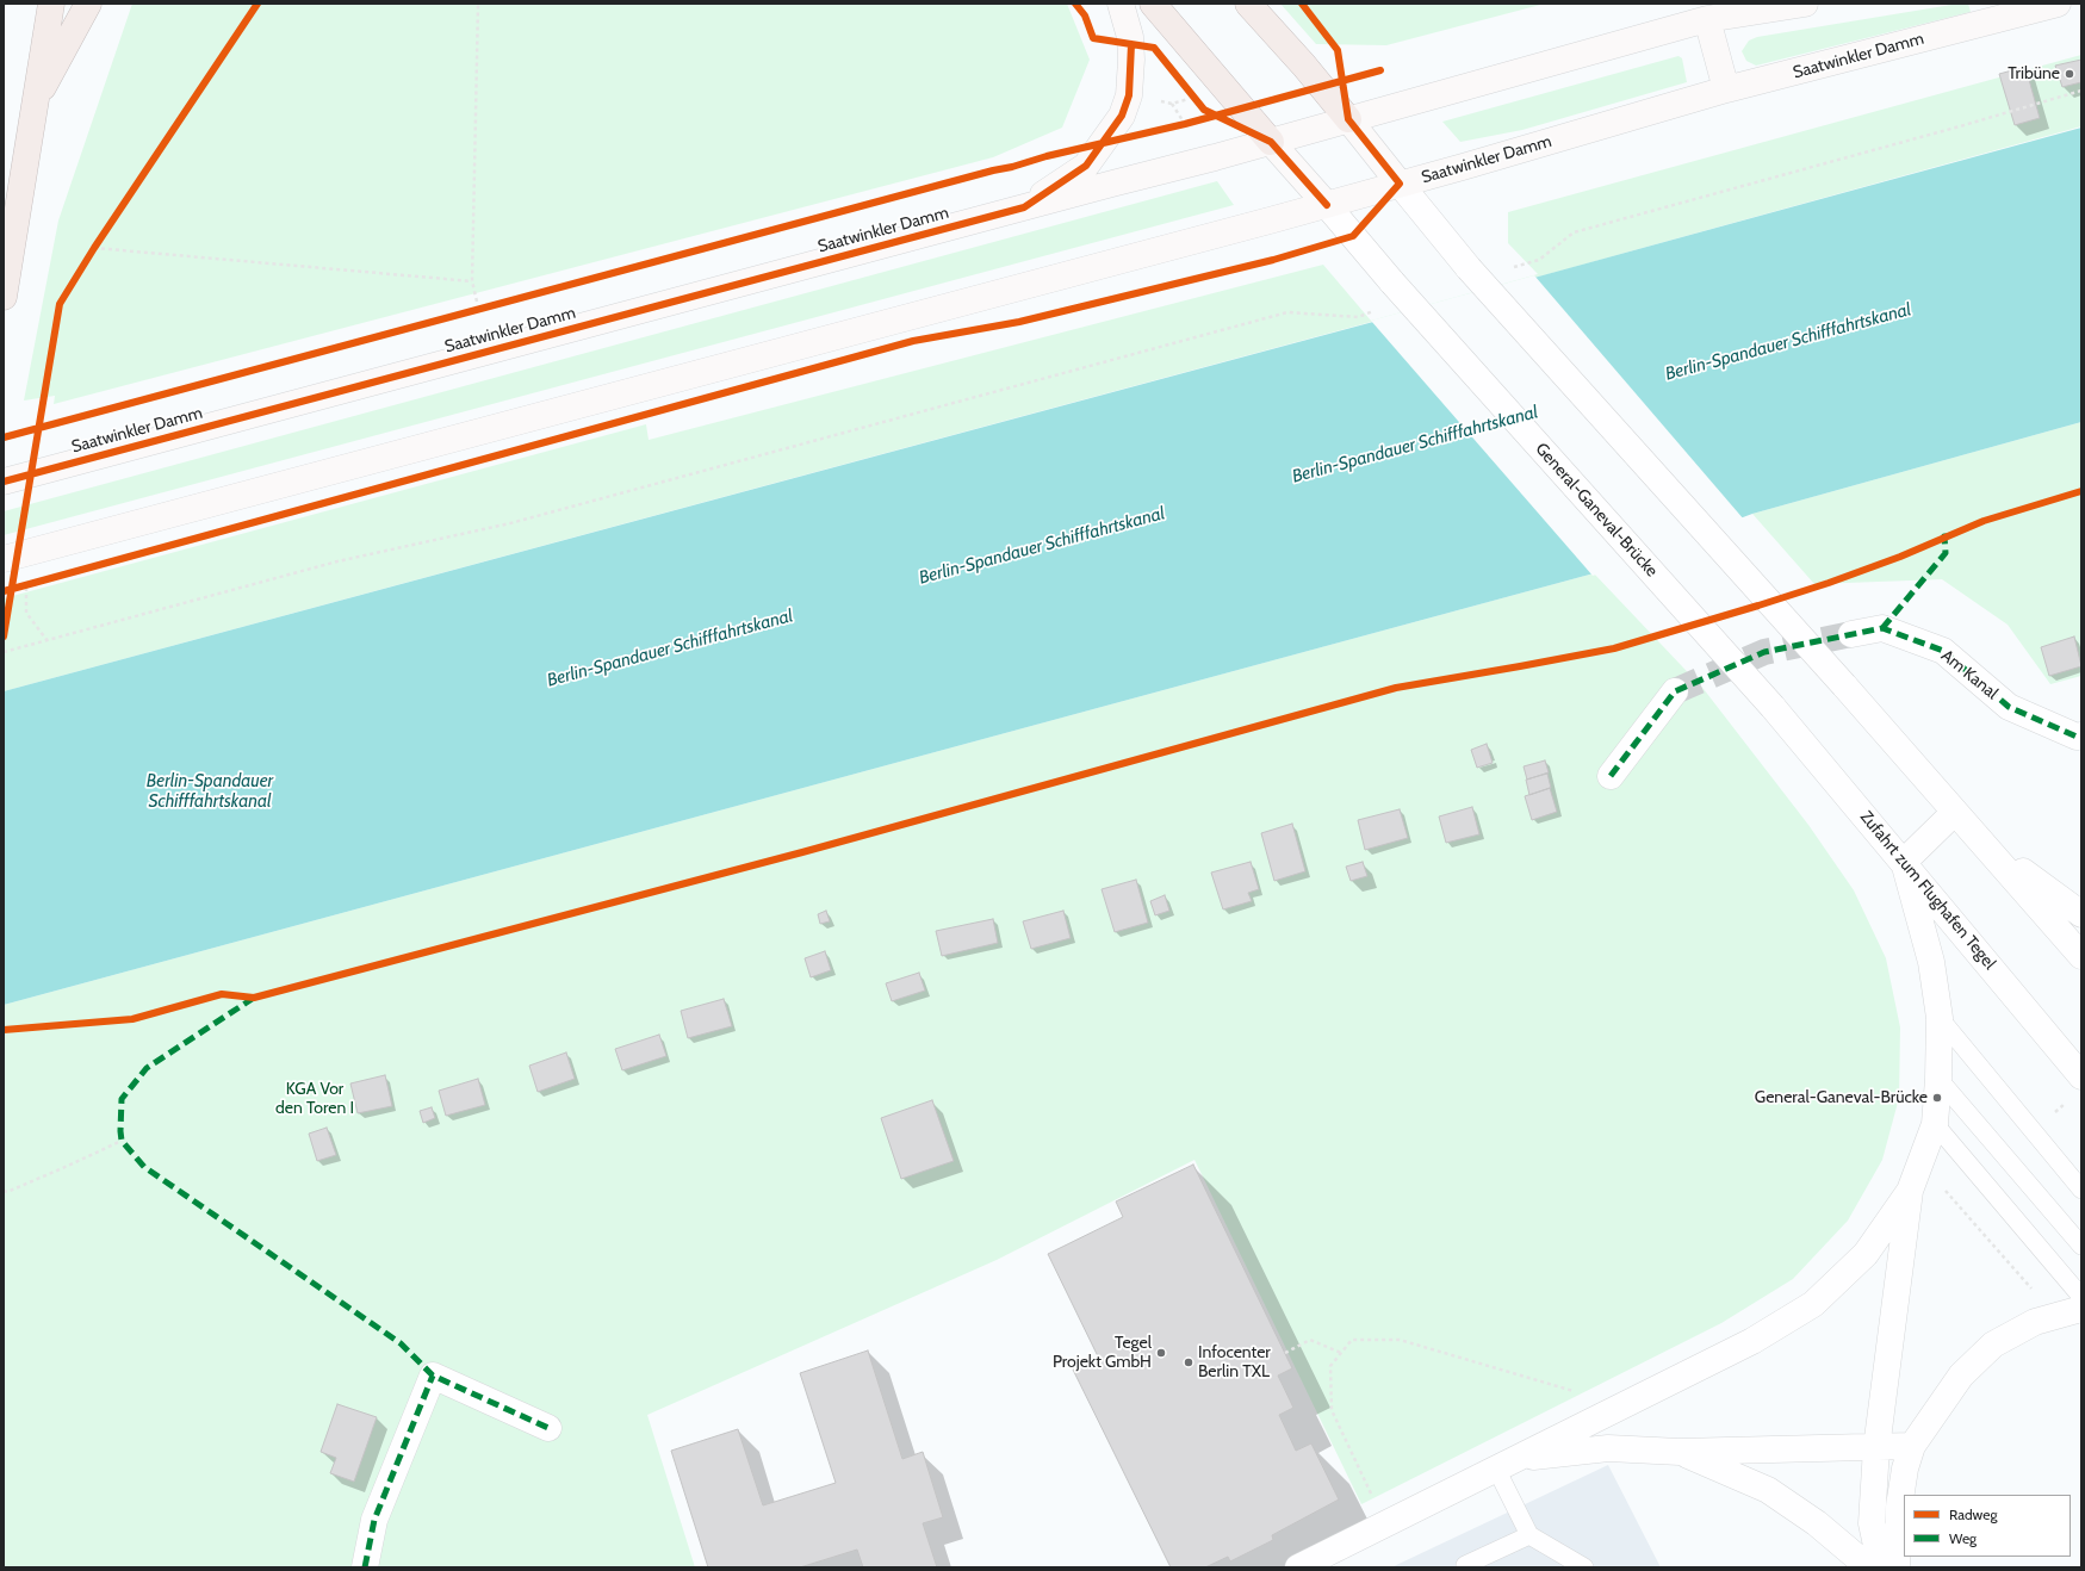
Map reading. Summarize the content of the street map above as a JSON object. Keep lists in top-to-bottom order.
{
  "streets": {
    "main road": ["Saatwinkler Damm"],
    "street": ["General-Ganeval-Brücke", "Am Kanal", "Zufahrt zum Flughafen Tegel"]
  },
  "crossings": [
    ["Saatwinkler Damm", "General-Ganeval-Brücke"],
    ["General-Ganeval-Brücke", "Zufahrt zum Flughafen Tegel"]
  ],
  "water": ["Berlin-Spandauer Schifffahrtskanal"],
  "parks": ["KGA Vor den Toren I"],
  "places": [
    "Tribüne",
    "General-Ganeval-Brücke",
    "Tegel Projekt GmbH",
    "Infocenter Berlin TXL"
  ],
  "legend": ["Radweg", "Weg"]
}
